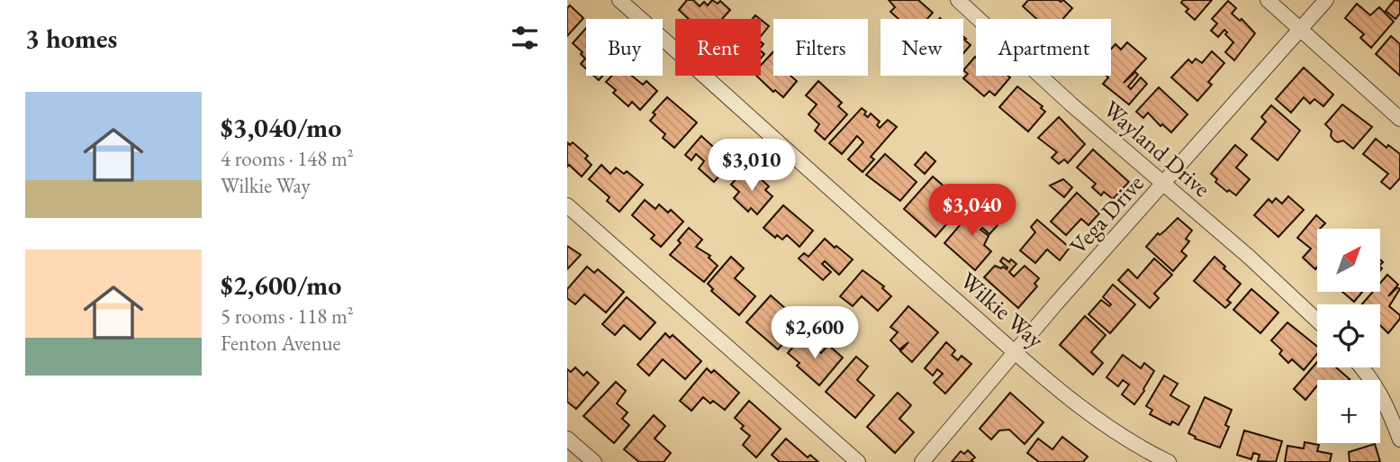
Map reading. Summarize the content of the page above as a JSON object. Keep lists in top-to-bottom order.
{
  "streets": {
    "street": ["Wayland Drive", "Vega Drive", "Wilkie Way"]
  },
  "crossings": [
    ["Wayland Drive", "Vega Drive"],
    ["Vega Drive", "Wilkie Way"]
  ],
  "north": "top right",
  "page": {
    "heading": "3 homes",
    "chip": [
      "Buy",
      "Rent",
      "Filters",
      "New",
      "Apartment"
    ],
    "list": [
      {
        "name": "$3,040/mo",
        "note": "4 rooms · 148 m² · Wilkie Way"
      },
      {
        "name": "$2,600/mo",
        "note": "5 rooms · 118 m² · Fenton Avenue"
      }
    ],
    "price": ["$3,010", "$3,040", "$2,600"],
    "map_buttons": "+"
  }
}
